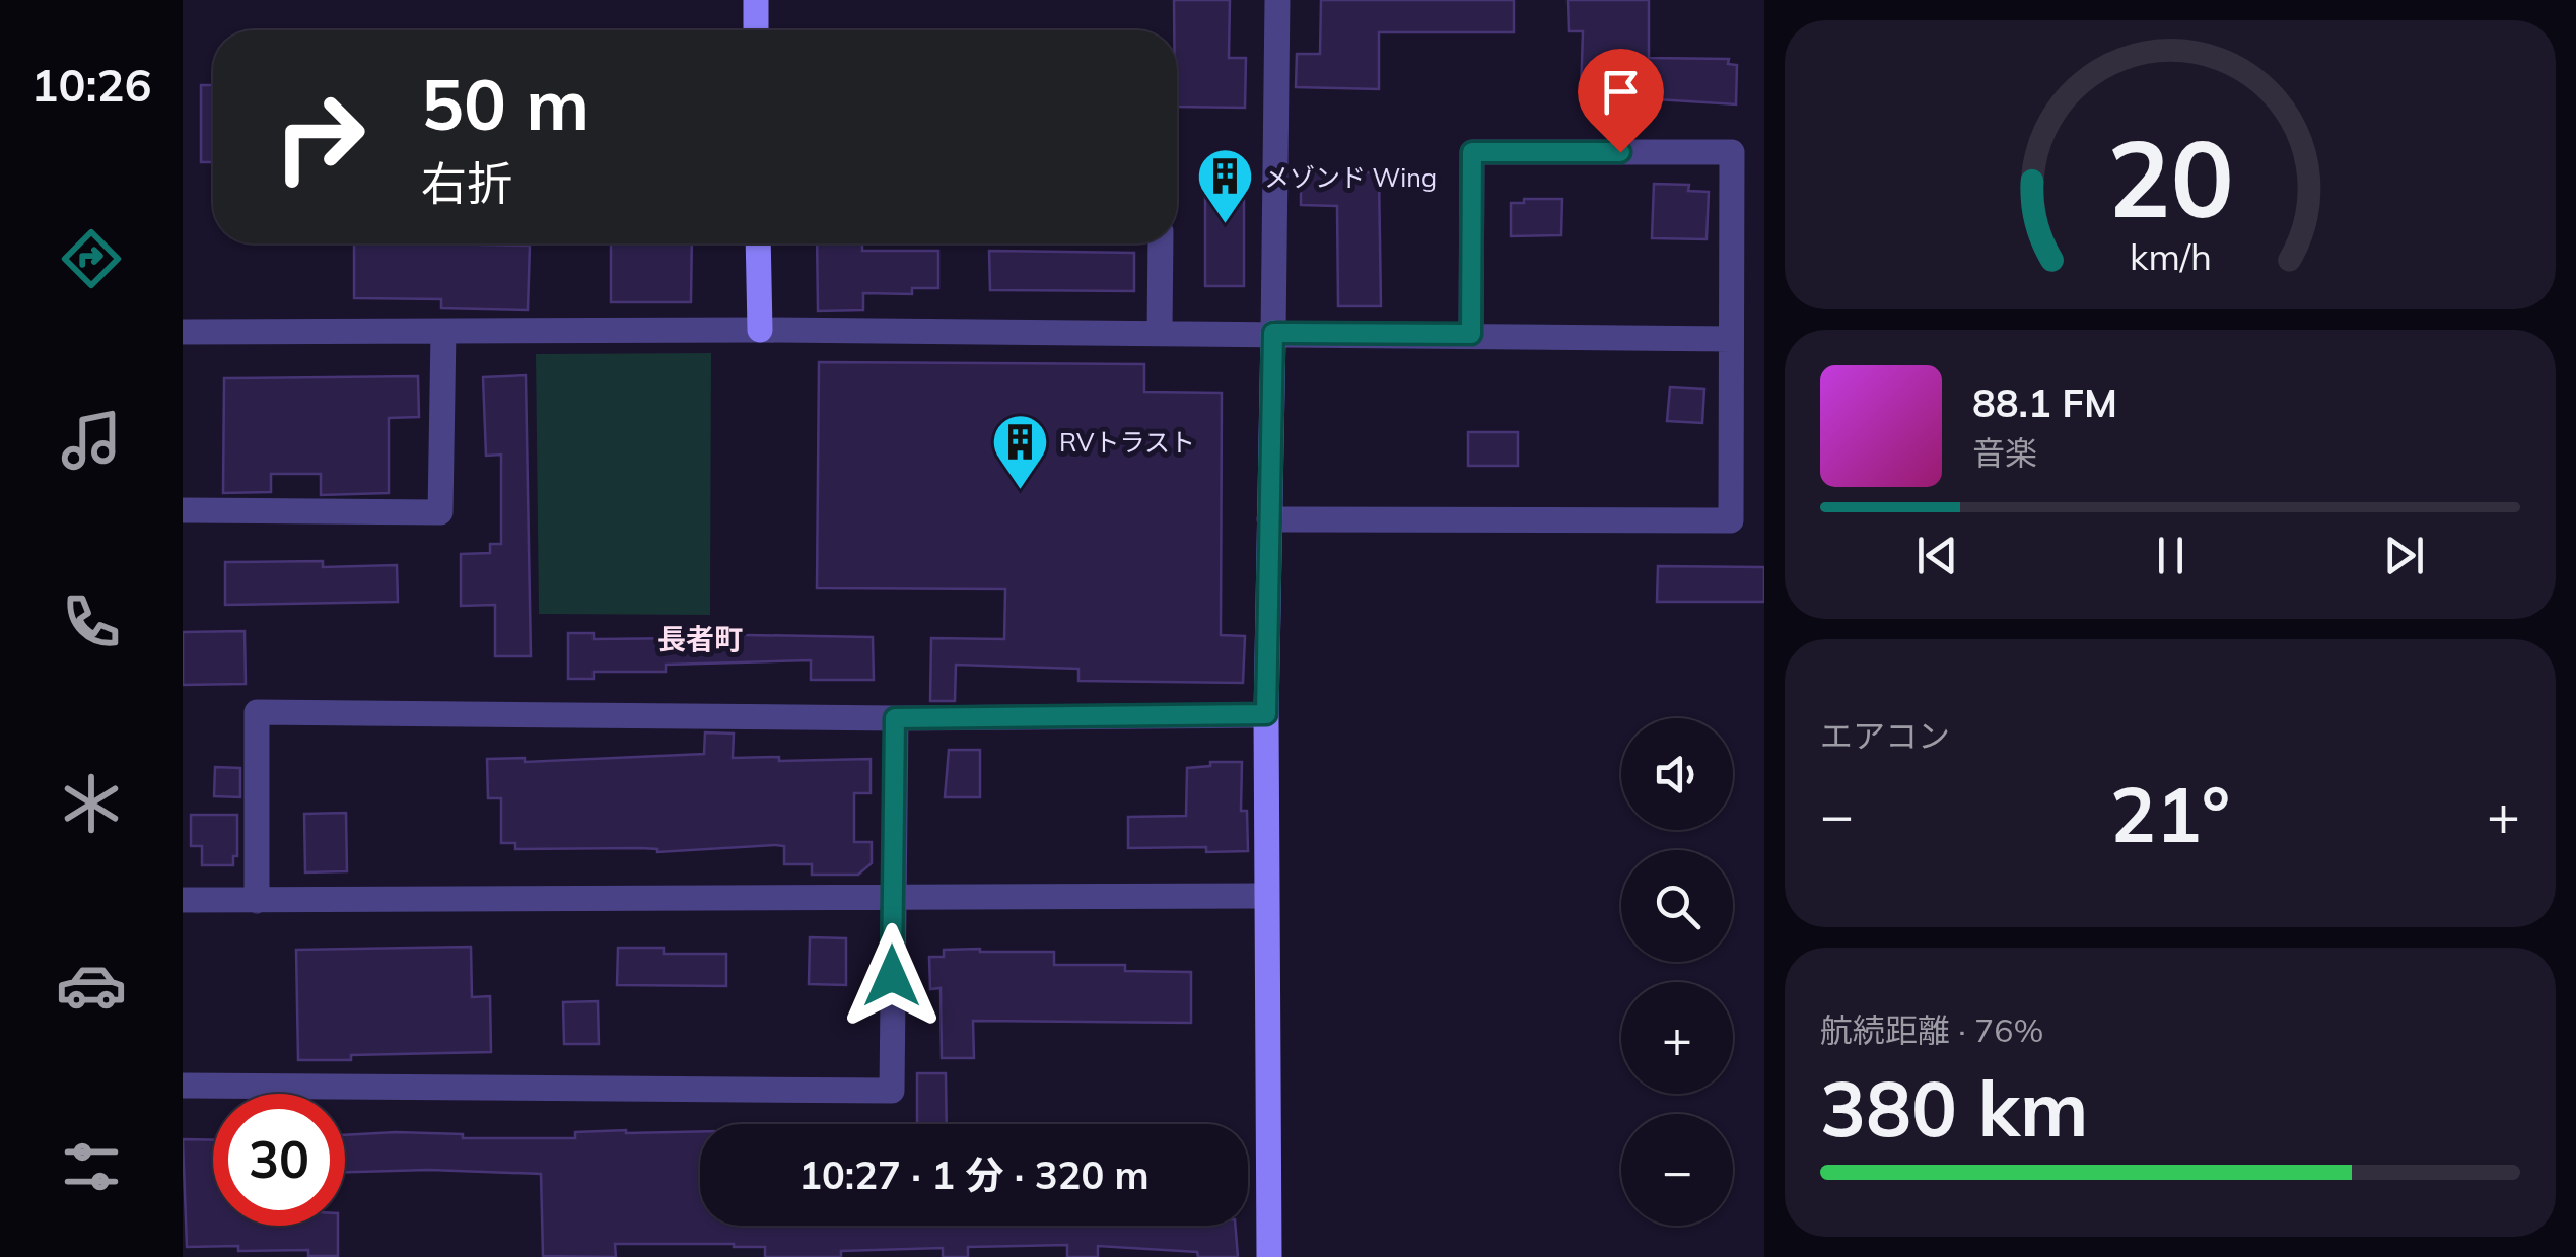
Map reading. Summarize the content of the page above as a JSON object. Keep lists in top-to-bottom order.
{
  "districts": ["長者町"],
  "places": {
    "building": ["メゾンド Wing", "RVトラスト"]
  },
  "page": {
    "tabs": "10:26",
    "turn": ["50 m", "右折"],
    "song": ["88.1 FM", "音楽"],
    "tile": [
      "エアコン",
      ["航続距離 · 76%", "380 km"]
    ],
    "map_buttons": ["+", "−"],
    "heat": ["−", "21°", "+"],
    "limit": "30",
    "trip": "10:27 · 1 分 · 320 m",
    "gauge": ["20", "km/h"]
  }
}
